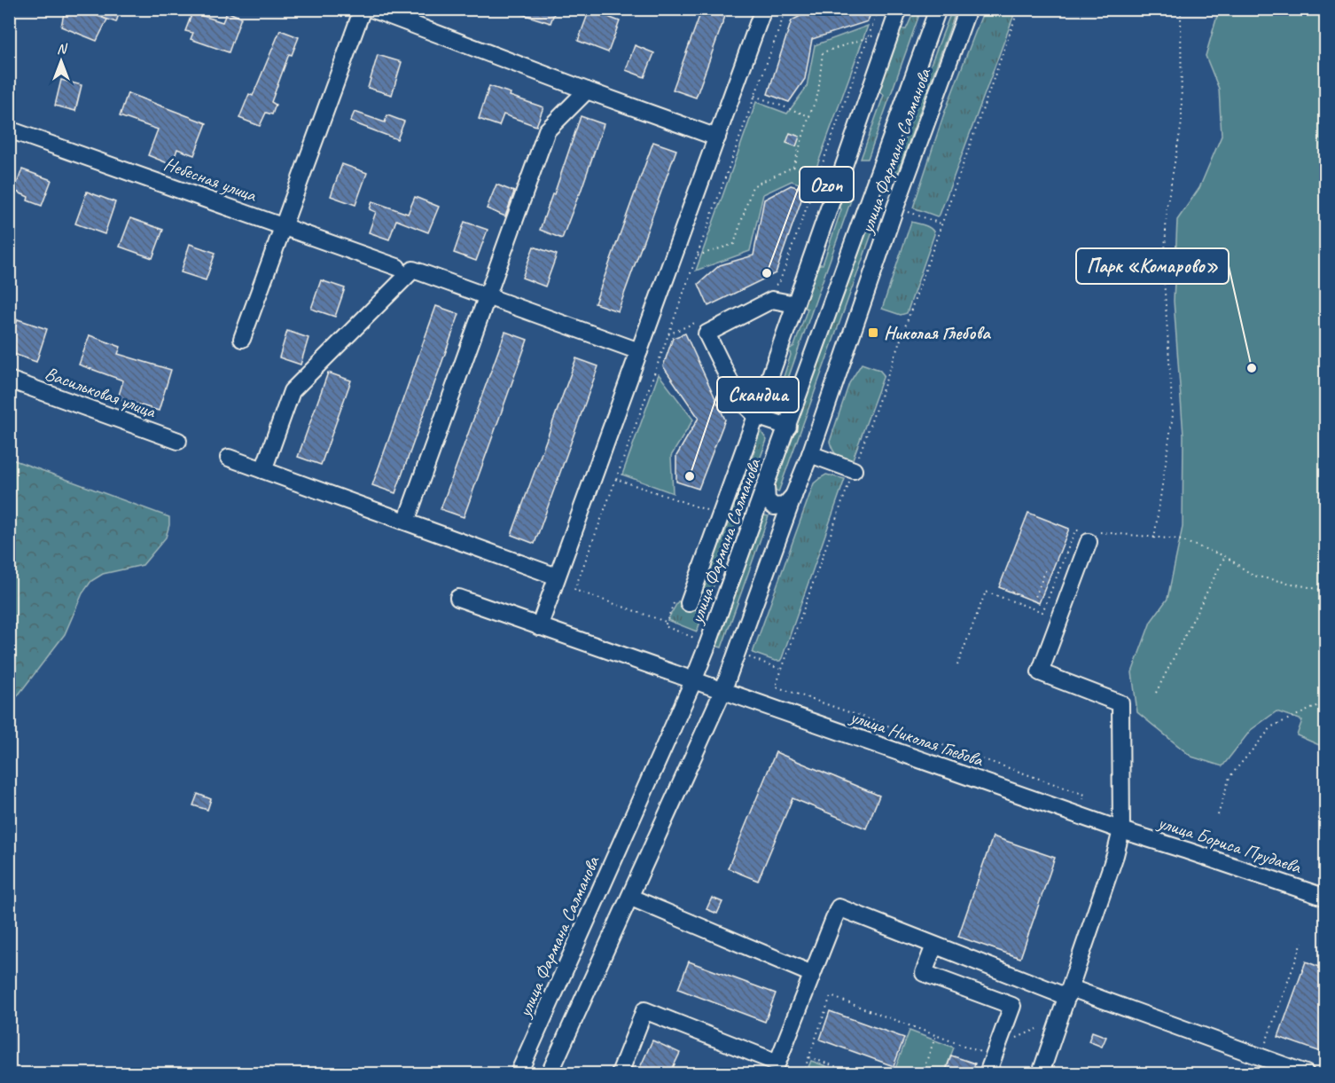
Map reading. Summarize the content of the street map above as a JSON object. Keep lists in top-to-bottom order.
{
  "streets": {
    "street": [
      "улица Фармана Салманова",
      "Небесная улица",
      "Васильковая улица",
      "улица Николая Глебова",
      "улица Бориса Прудаева"
    ]
  },
  "crossings": [
    ["улица Фармана Салманова", "улица Николая Глебова"],
    ["улица Николая Глебова", "улица Бориса Прудаева"]
  ],
  "places": {
    "other": ["Ozon", "Парк «Комарово»", "Скандиа"],
    "transit": ["Николая Глебова"]
  },
  "north": "top"
}
